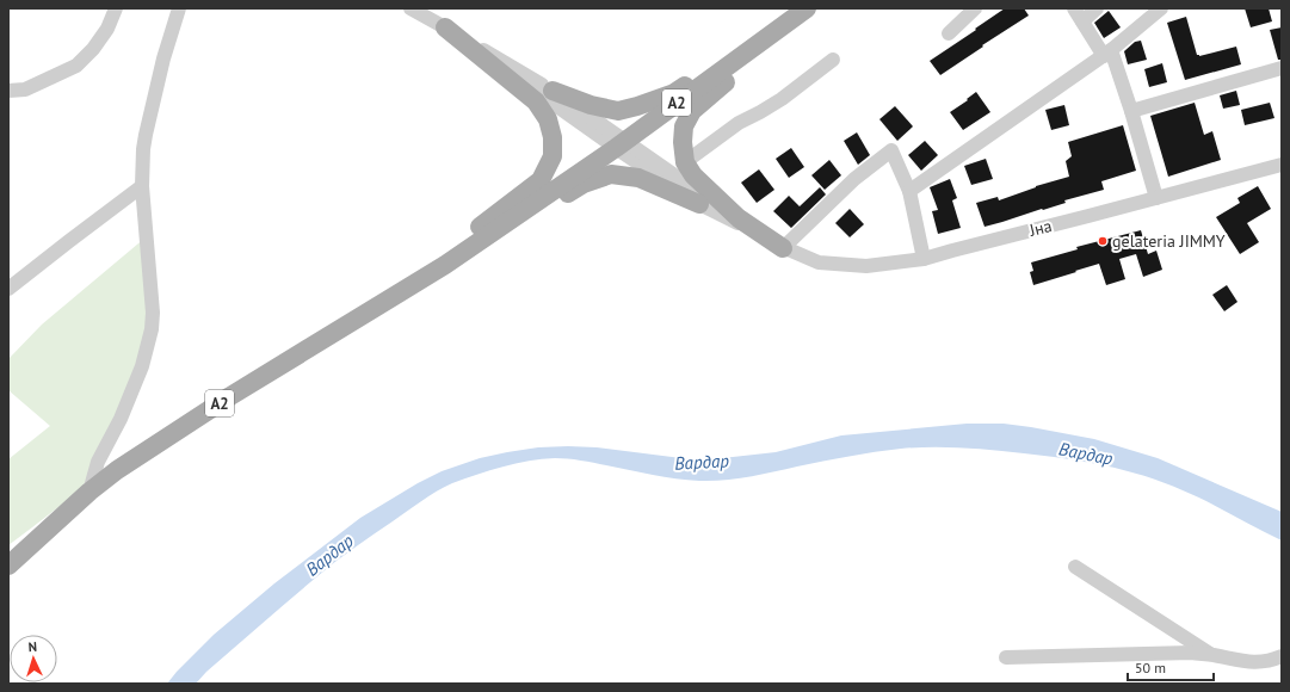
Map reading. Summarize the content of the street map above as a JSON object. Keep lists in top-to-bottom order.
{
  "streets": {
    "main road": ["A2"],
    "street": ["Јна"]
  },
  "water": ["Вардар"],
  "places": ["gelateria JIMMY"],
  "scale_bar": "50 m",
  "north": "top"
}
